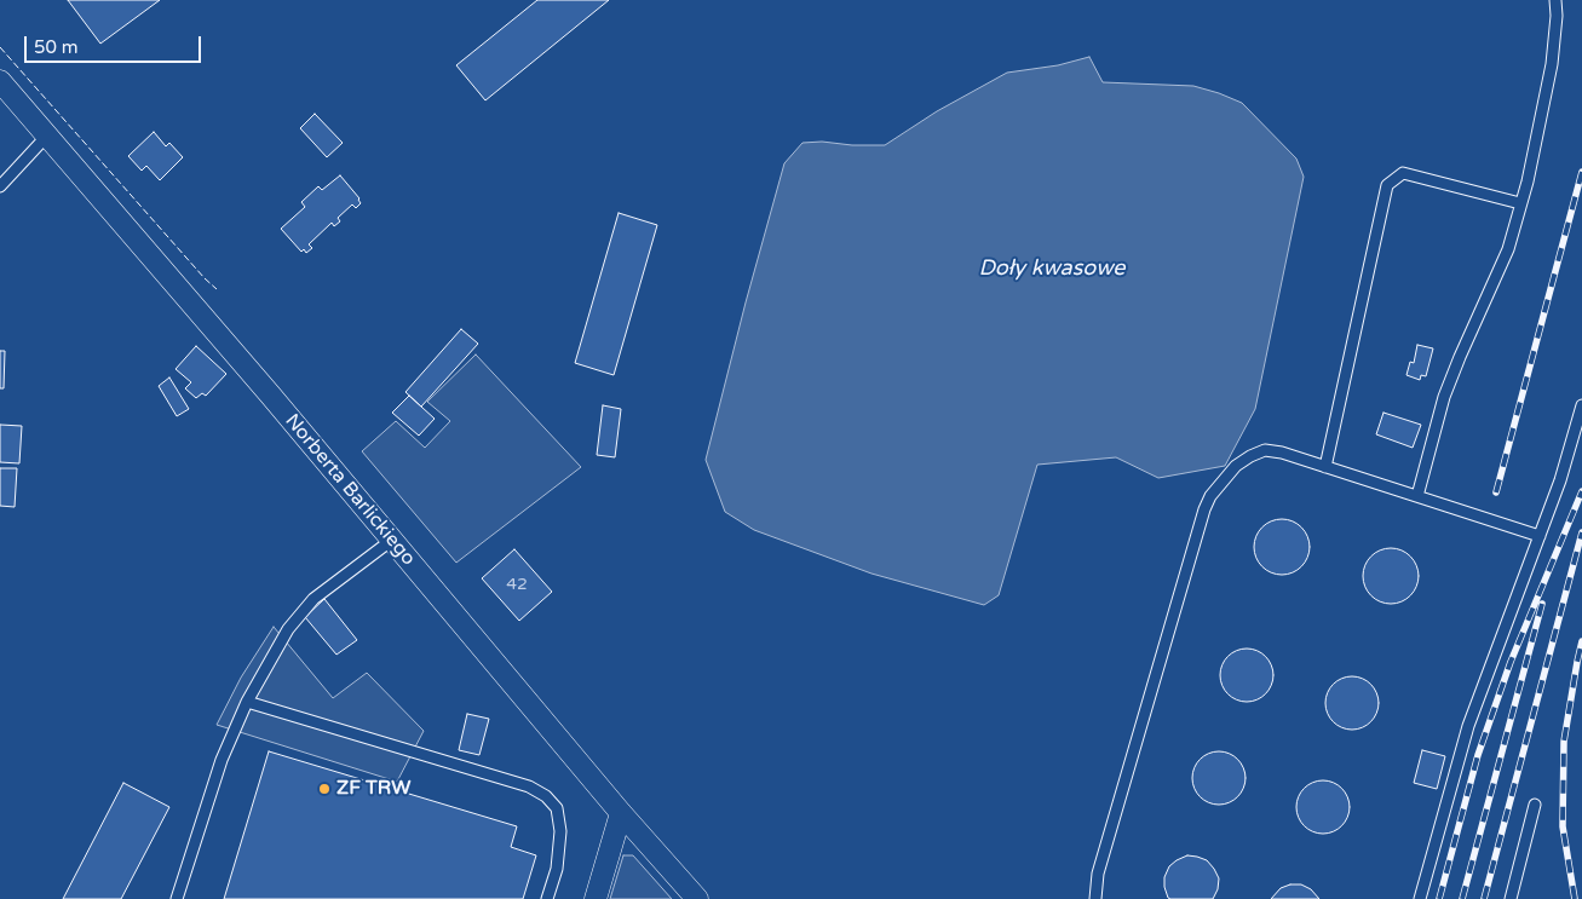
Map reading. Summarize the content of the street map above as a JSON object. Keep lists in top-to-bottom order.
{
  "streets": {
    "street": ["Norberta Barlickiego"]
  },
  "water": ["Doły kwasowe"],
  "places": ["ZF TRW"],
  "house_numbers": ["42"],
  "scale_bar": "50 m"
}
